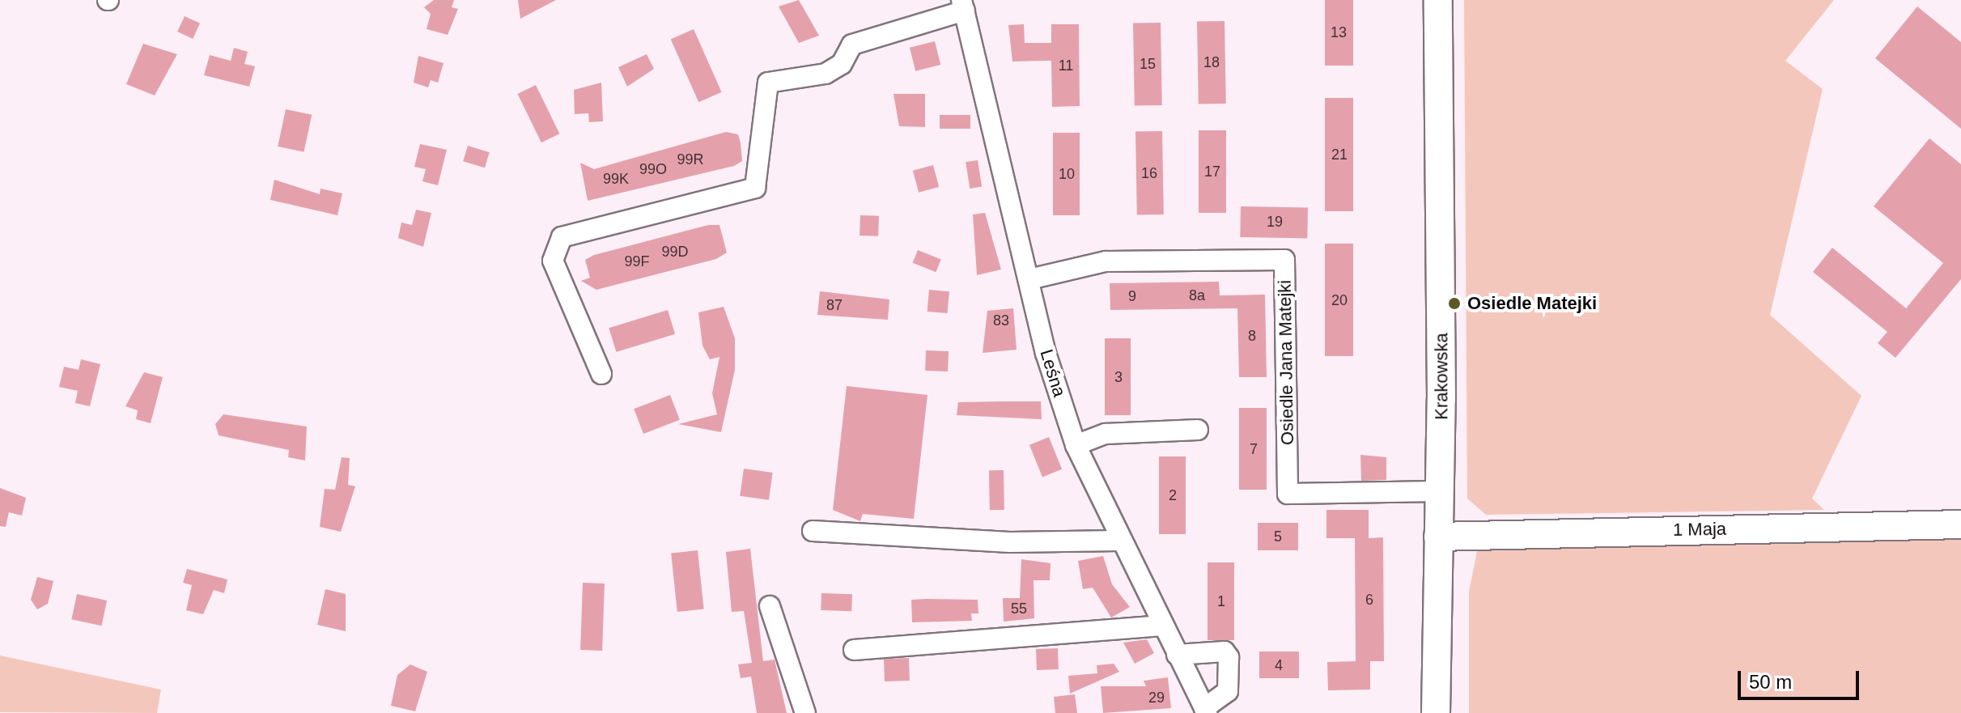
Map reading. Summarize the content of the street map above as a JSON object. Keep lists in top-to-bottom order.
{
  "streets": {
    "street": [
      "Osiedle Jana Matejki",
      "Leśna",
      "Krakowska",
      "1 Maja"
    ]
  },
  "crossings": [
    ["Osiedle Jana Matejki", "Leśna"],
    ["Osiedle Jana Matejki", "Krakowska"],
    ["Krakowska", "1 Maja"]
  ],
  "places": ["Osiedle Matejki"],
  "house_numbers": [
    "13",
    "18",
    "15",
    "11",
    "21",
    "99R",
    "99O",
    "17",
    "16",
    "10",
    "99K",
    "19",
    "99D",
    "99F",
    "8a",
    "9",
    "20",
    "87",
    "83",
    "8",
    "3",
    "7",
    "2",
    "5",
    "6",
    "1",
    "55",
    "4",
    "29"
  ],
  "scale_bar": "50 m"
}
